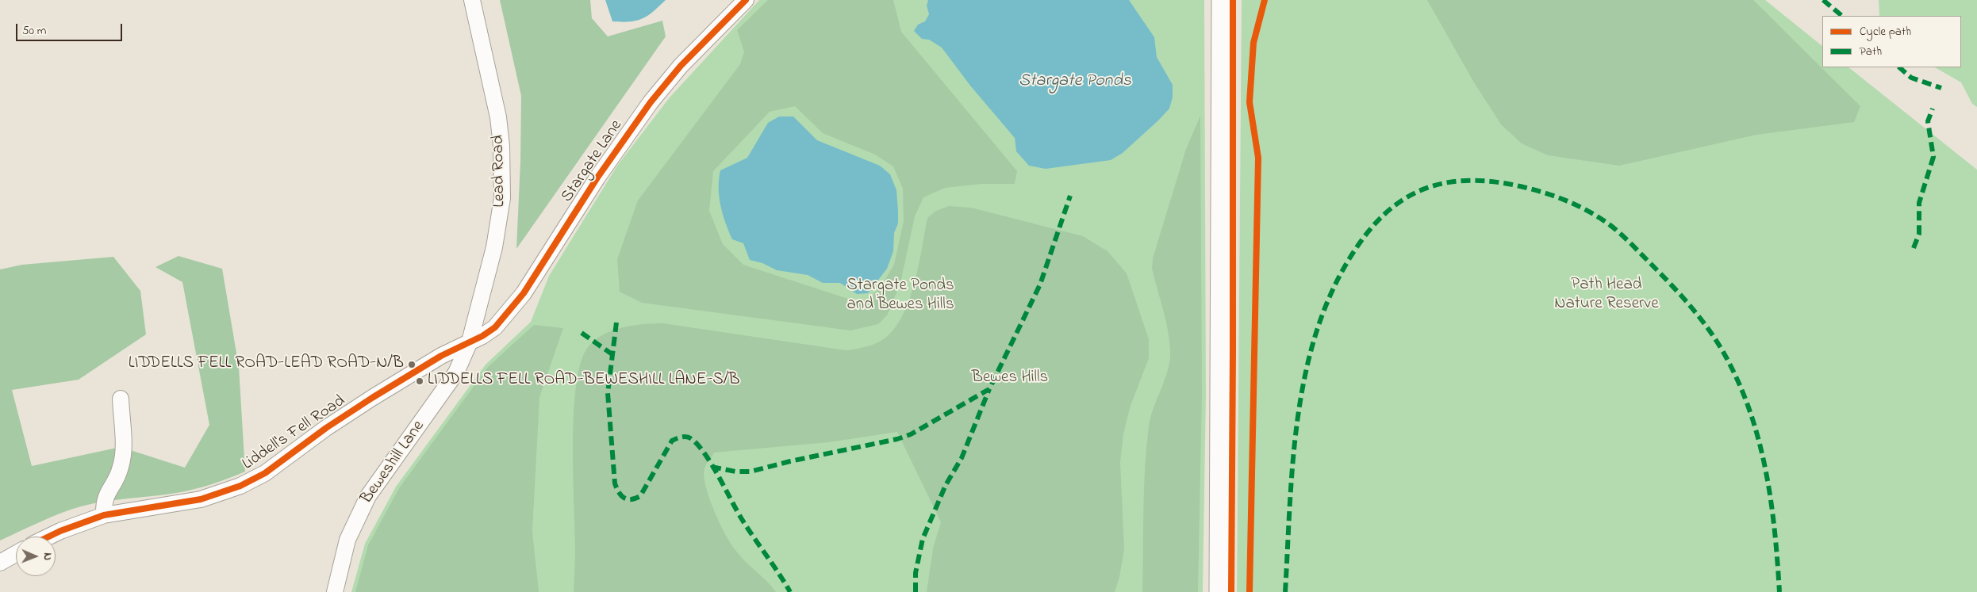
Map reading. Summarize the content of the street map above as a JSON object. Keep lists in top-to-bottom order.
{
  "streets": {
    "street": [
      "Stargate Lane",
      "Lead Road",
      "Liddell's Fell Road",
      "Beweshill Lane"
    ]
  },
  "crossings": [
    ["Stargate Lane", "Lead Road"],
    ["Stargate Lane", "Liddell's Fell Road"],
    ["Stargate Lane", "Beweshill Lane"],
    ["Lead Road", "Liddell's Fell Road"],
    ["Lead Road", "Beweshill Lane"],
    ["Liddell's Fell Road", "Beweshill Lane"]
  ],
  "water": ["Stargate Ponds"],
  "parks": ["Path Head Nature Reserve", "Stargate Ponds and Bewes Hills", "Bewes Hills"],
  "places": ["LIDDELLS FELL ROAD-LEAD ROAD-N/B", "LIDDELLS FELL ROAD-BEWESHILL LANE-S/B"],
  "legend": ["Cycle path", "Path"],
  "scale_bar": "50 m",
  "north": "right"
}
